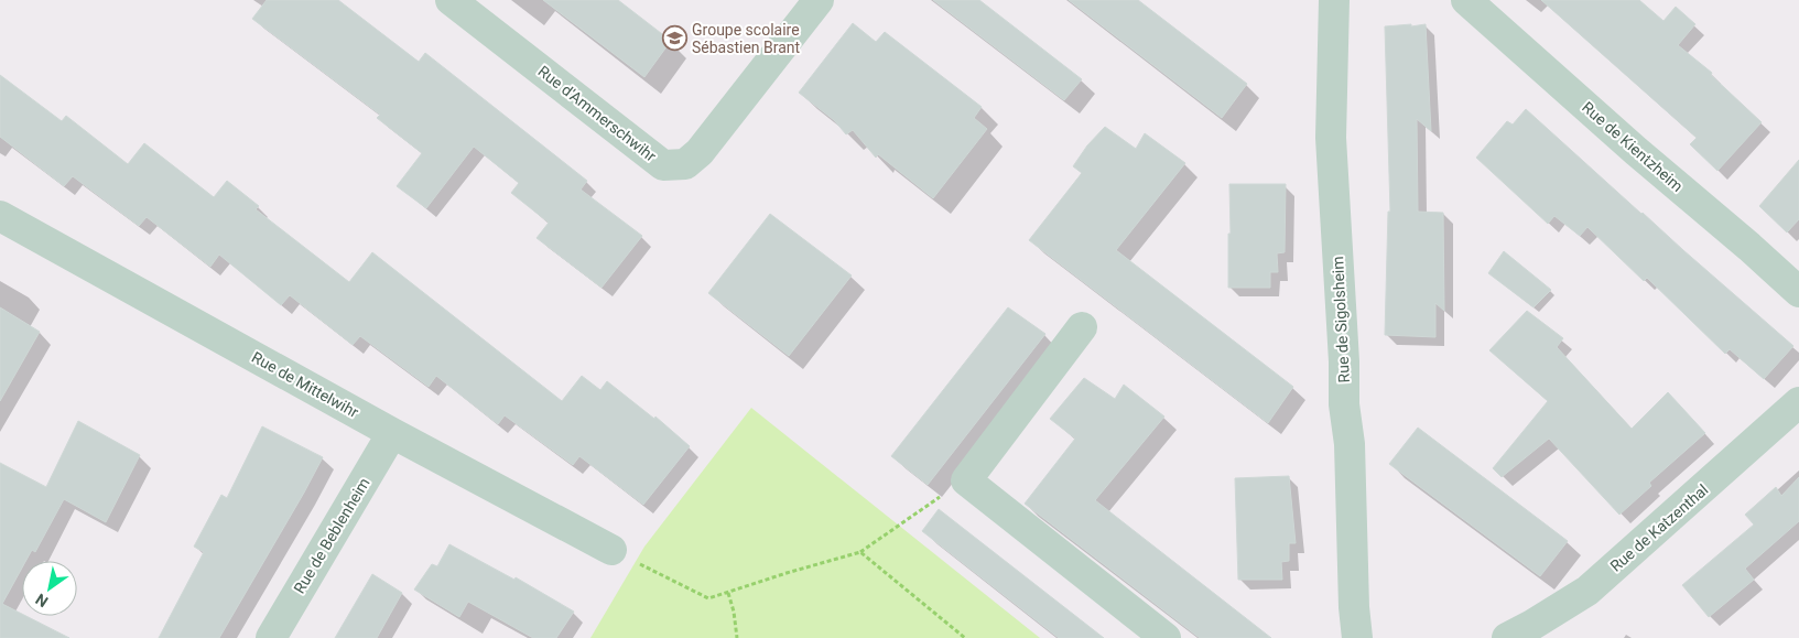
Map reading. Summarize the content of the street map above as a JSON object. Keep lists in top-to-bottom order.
{
  "streets": {
    "street": [
      "Rue d'Ammerschwihr",
      "Rue de Kientzheim",
      "Rue de Sigolsheim",
      "Rue de Mittelwihr",
      "Rue de Katzenthal",
      "Rue de Beblenheim"
    ]
  },
  "crossings": [
    ["Rue de Mittelwihr", "Rue de Beblenheim"]
  ],
  "places": {
    "school or university": ["Groupe scolaire Sébastien Brant"]
  },
  "north": "bottom left"
}
